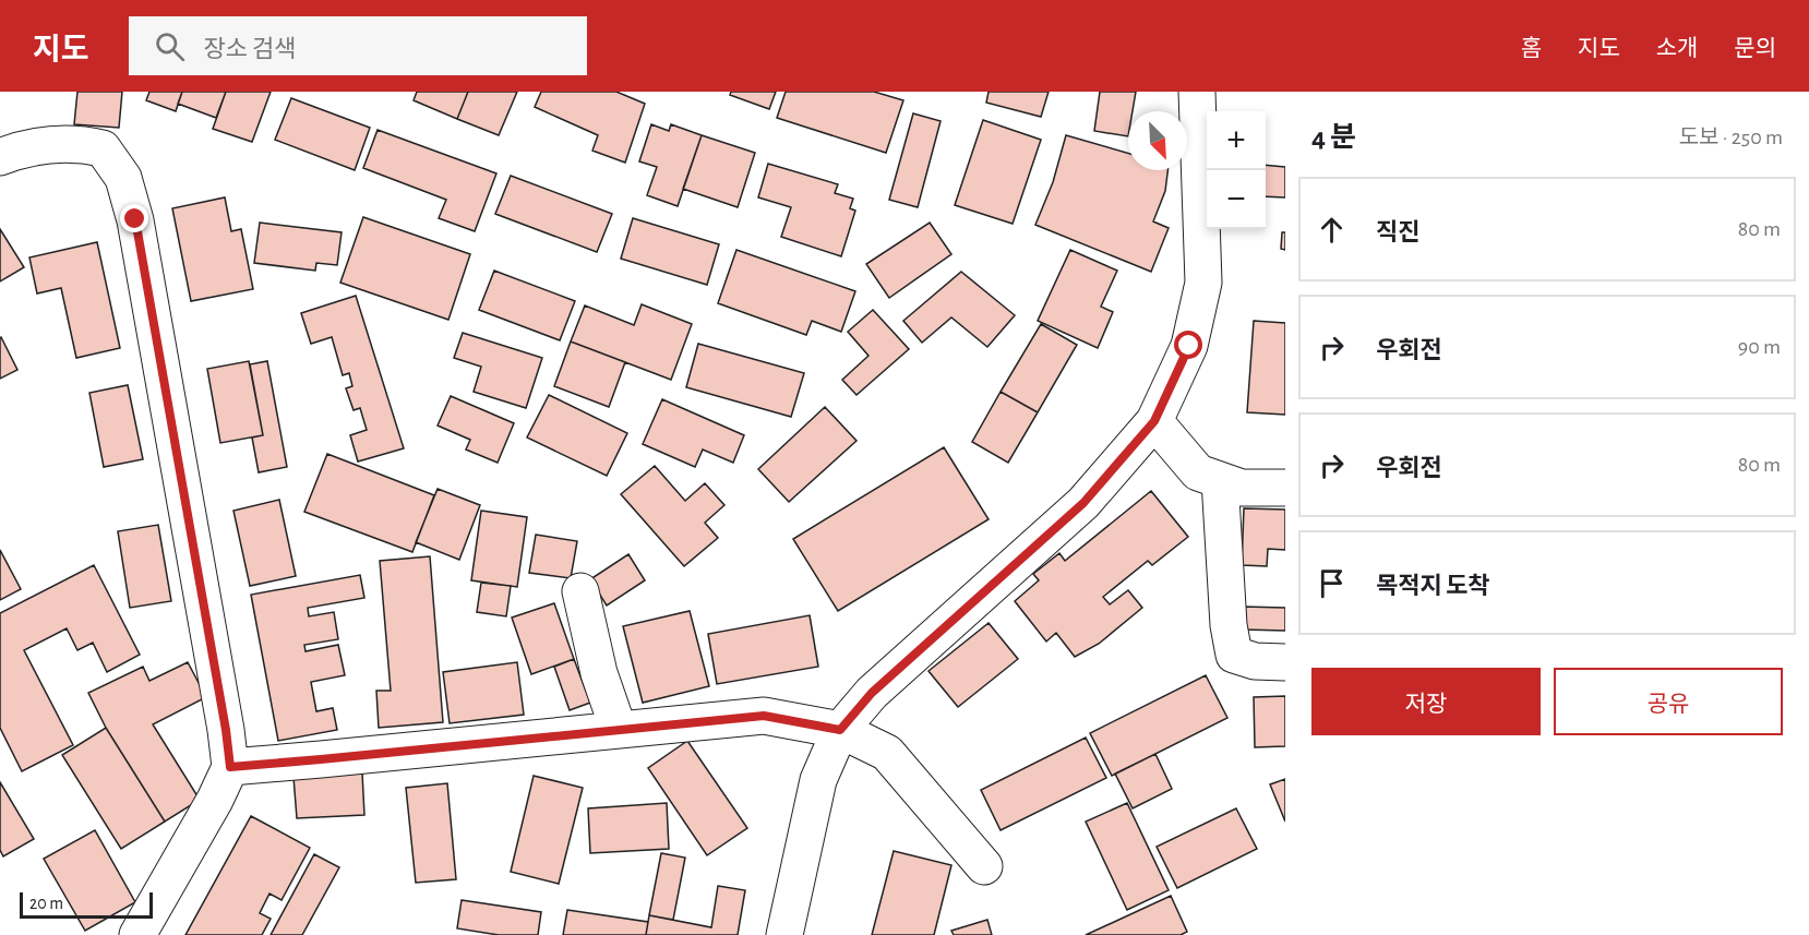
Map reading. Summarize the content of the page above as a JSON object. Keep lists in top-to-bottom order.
{
  "scale_bar": "20 m",
  "north": "bottom right",
  "page": {
    "header": "지도",
    "search": "장소 검색",
    "nav": [
      "홈",
      "지도",
      "소개",
      "문의"
    ],
    "heading": ["4 분", "도보 · 250 m"],
    "map_buttons": ["+", "−"],
    "list": [
      ["직진", "80 m"],
      ["우회전", "90 m"],
      ["우회전", "80 m"],
      "목적지 도착"
    ],
    "buttons": ["저장", "공유"],
    "scale": "20 m"
  }
}
